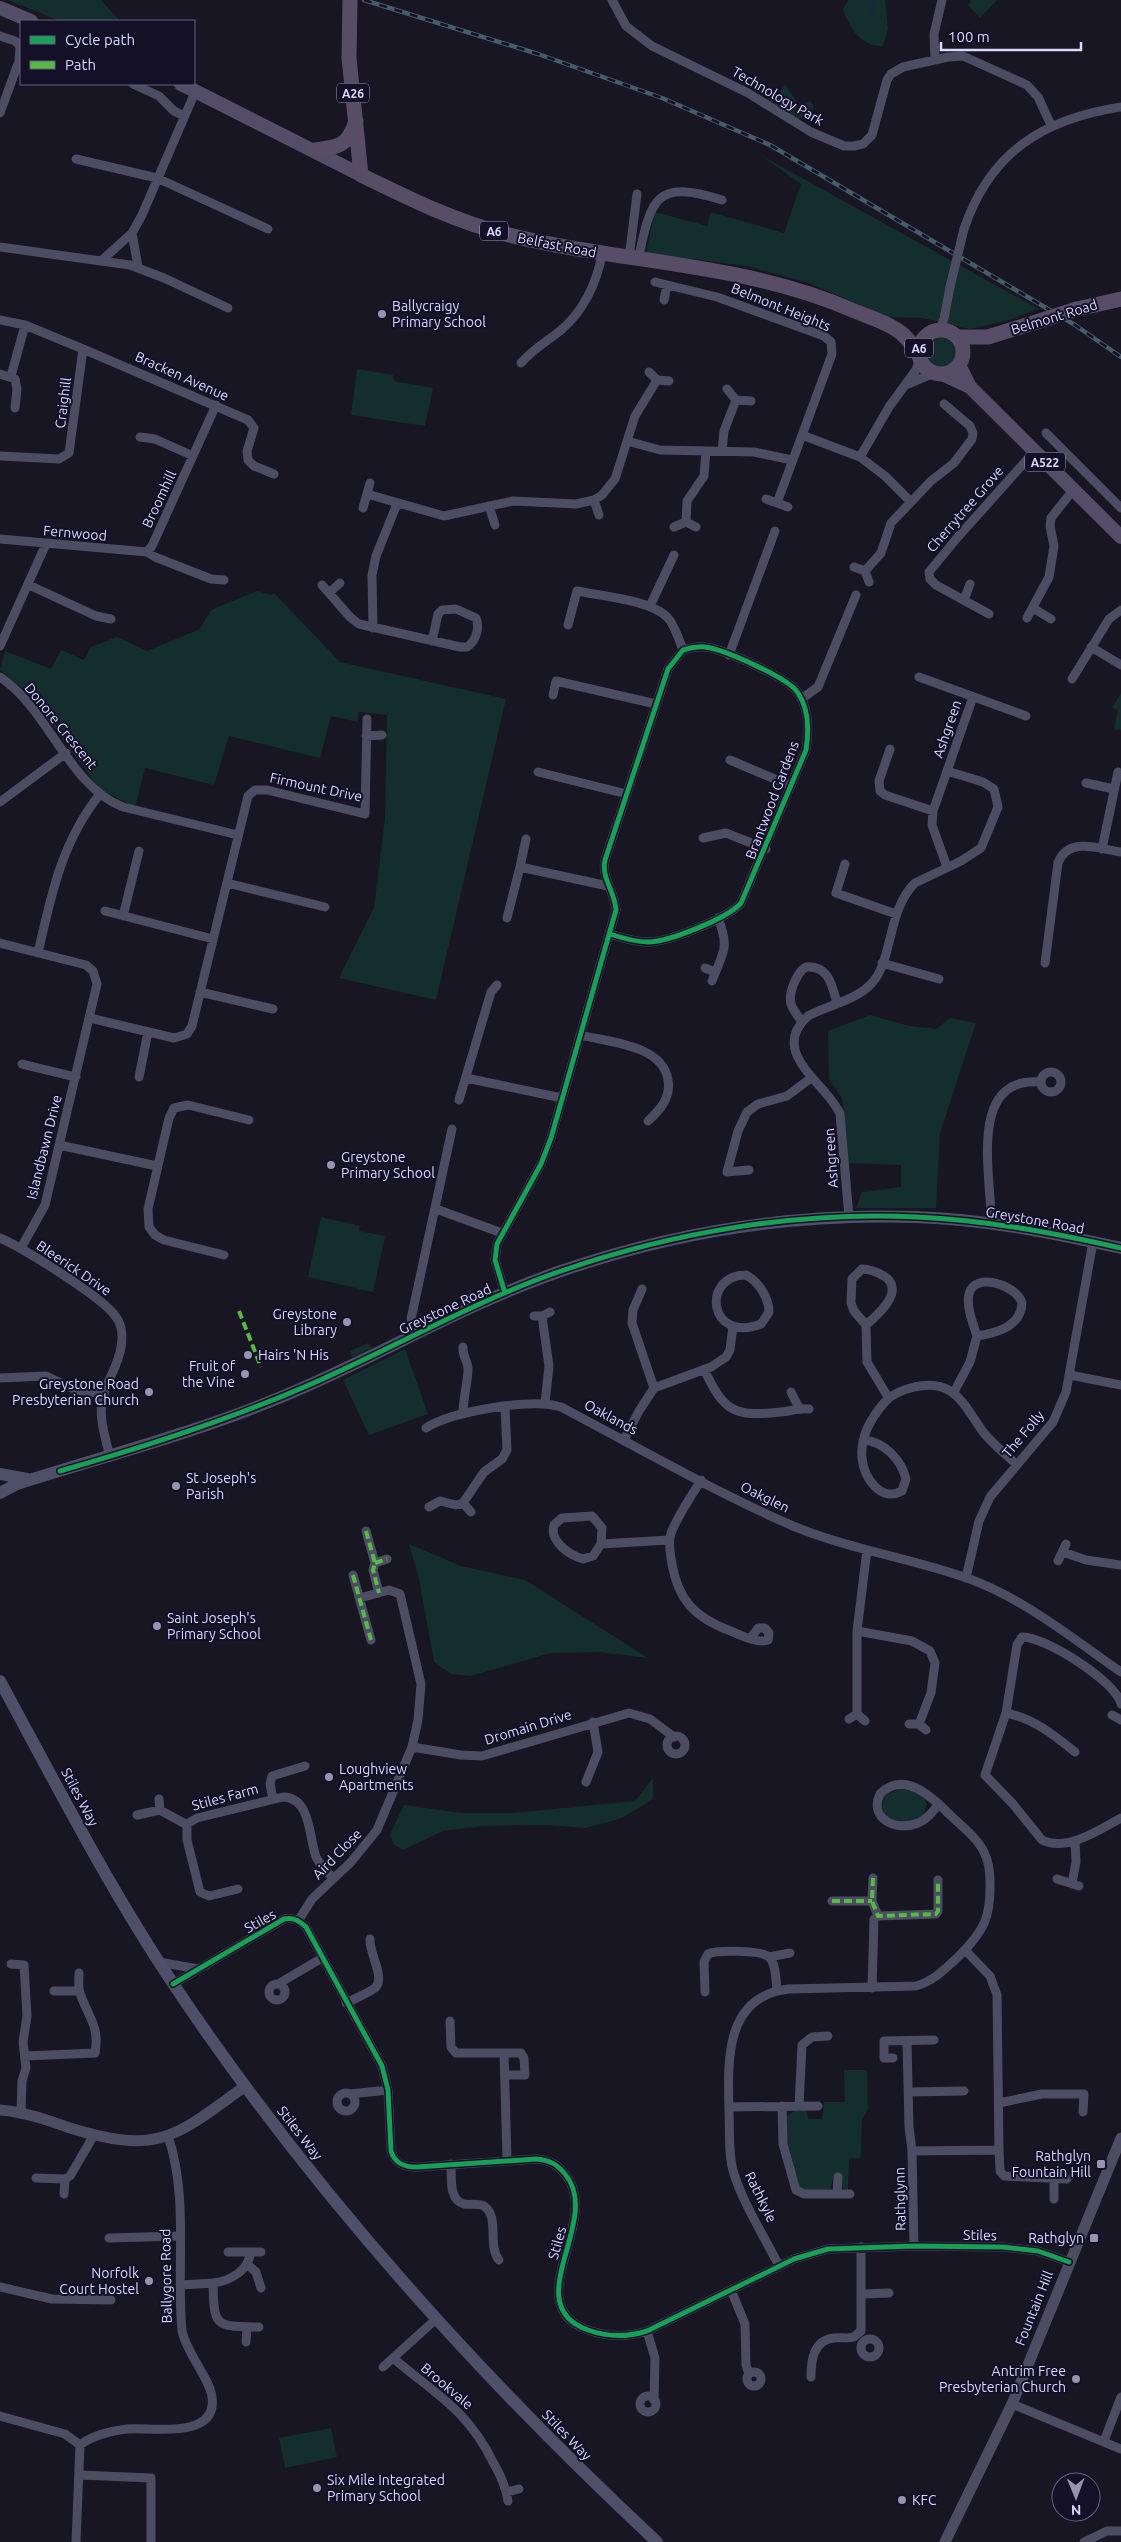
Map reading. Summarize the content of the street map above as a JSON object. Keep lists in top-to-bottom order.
{
  "streets": {
    "highway": [
      "A26",
      "A6",
      "Belfast Road",
      "Belmont Road"
    ],
    "main road": ["A522", "Greystone Road", "Stiles Way"],
    "street": [
      "Technology Park",
      "Belmont Heights",
      "Bracken Avenue",
      "Craighill",
      "Broomhill",
      "Cherrytree Grove",
      "Fernwood",
      "Donore Crescent",
      "Ashgreen",
      "Firmount Drive",
      "Brantwood Gardens",
      "Islandbawn Drive",
      "Bleerick Drive",
      "Oaklands",
      "The Folly",
      "Oakglen",
      "Dromain Drive",
      "Stiles Farm",
      "Aird Close",
      "Stiles",
      "Rathkyle",
      "Rathglynn",
      "Ballygore Road",
      "Fountain Hill",
      "Brookvale"
    ]
  },
  "crossings": [
    ["A26", "Belfast Road"],
    ["A6", "Belfast Road"],
    ["A6", "Belmont Road"],
    ["A6", "A522"],
    ["Belfast Road", "Belmont Road"],
    ["Belfast Road", "A522"],
    ["Belmont Road", "A522"],
    ["Bracken Avenue", "Craighill"],
    ["Bracken Avenue", "Broomhill"],
    ["A522", "Cherrytree Grove"],
    ["Broomhill", "Fernwood"],
    ["Donore Crescent", "Firmount Drive"],
    ["Ashgreen", "Greystone Road"],
    ["Firmount Drive", "Islandbawn Drive"],
    ["Islandbawn Drive", "Bleerick Drive"],
    ["Greystone Road", "Bleerick Drive"],
    ["Greystone Road", "The Folly"],
    ["Oaklands", "Oakglen"],
    ["Dromain Drive", "Aird Close"],
    ["Stiles Way", "Stiles"],
    ["Stiles Farm", "Aird Close"],
    ["Aird Close", "Stiles"],
    ["Stiles", "Rathkyle"],
    ["Stiles", "Rathglynn"],
    ["Stiles", "Fountain Hill"]
  ],
  "places": {
    "other": [
      "Ballycraigy Primary School",
      "Greystone Primary School",
      "Greystone Library",
      "Hairs 'N His",
      "Fruit of the Vine",
      "Greystone Road Presbyterian Church",
      "St Joseph's Parish",
      "Saint Joseph's Primary School",
      "Loughview Apartments",
      "Norfolk Court Hostel",
      "Antrim Free Presbyterian Church",
      "Six Mile Integrated Primary School",
      "KFC"
    ],
    "transit": ["Rathglyn Fountain Hill", "Rathglyn"]
  },
  "legend": ["Cycle path", "Path"],
  "scale_bar": "100 m",
  "north": "bottom"
}
